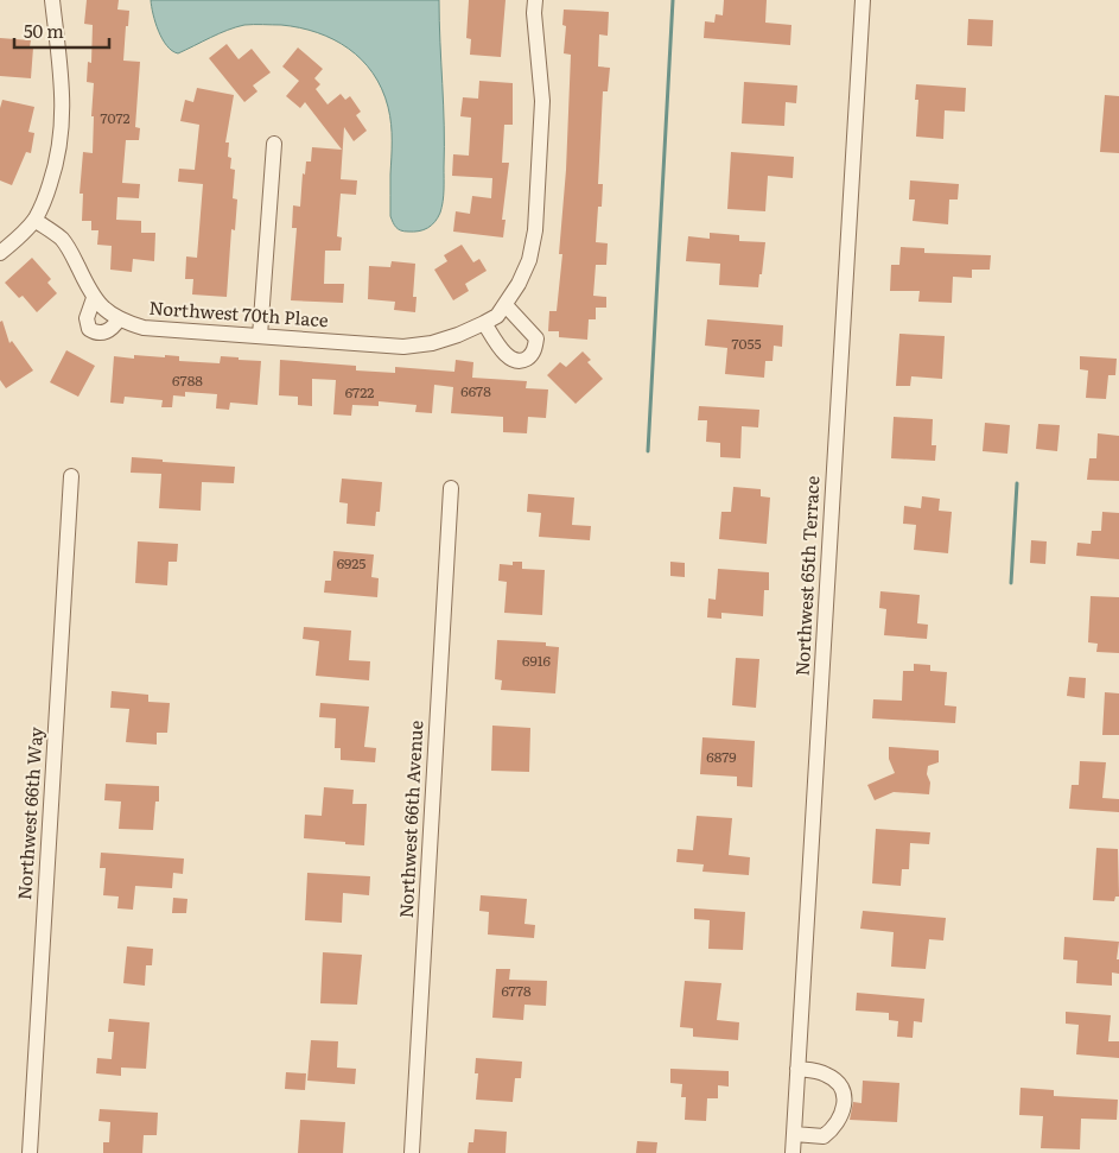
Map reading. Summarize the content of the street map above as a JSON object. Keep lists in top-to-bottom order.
{
  "streets": {
    "street": [
      "Northwest 70th Place",
      "Northwest 65th Terrace",
      "Northwest 66th Way",
      "Northwest 66th Avenue"
    ]
  },
  "house_numbers": [
    "7072",
    "7055",
    "6788",
    "6678",
    "6722",
    "6925",
    "6916",
    "6879",
    "6778"
  ],
  "scale_bar": "50 m"
}
